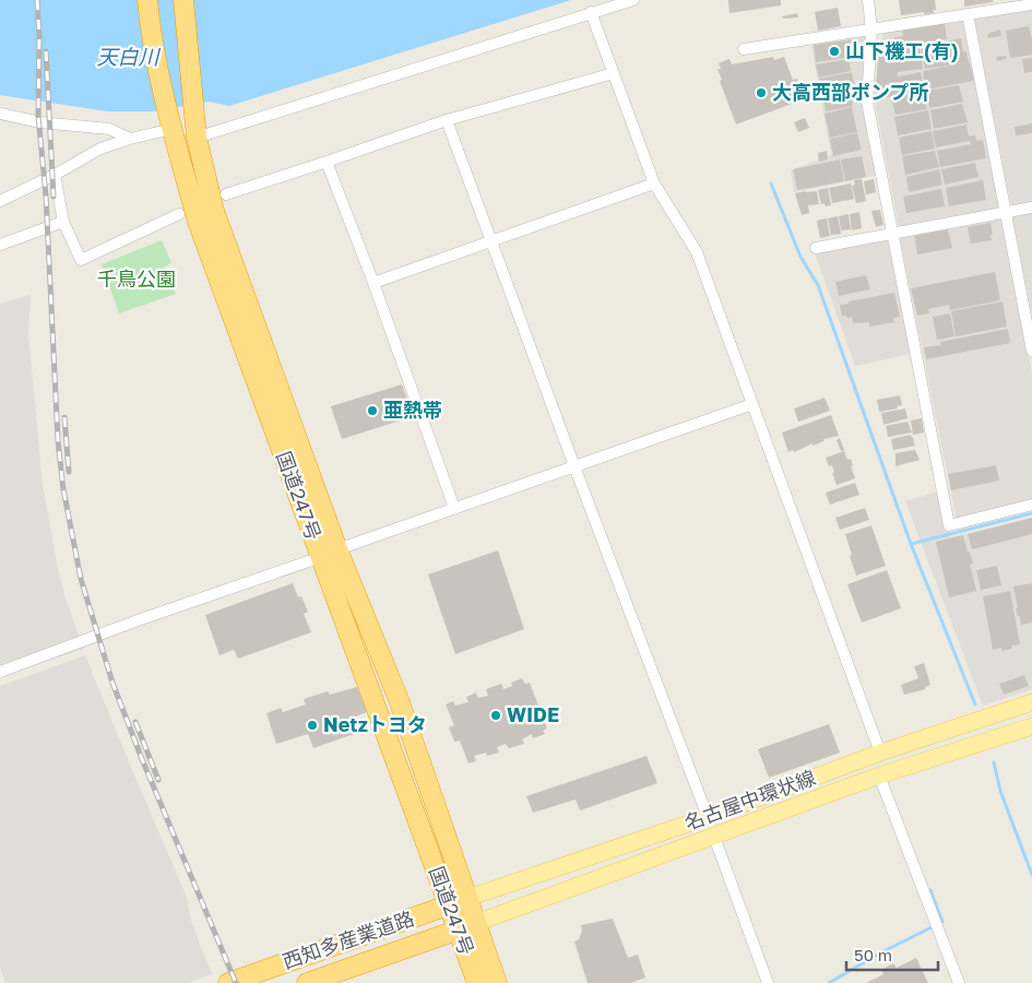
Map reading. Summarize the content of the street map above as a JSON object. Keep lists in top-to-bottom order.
{
  "streets": {
    "highway": ["国道247号", "西知多産業道路"],
    "main road": ["名古屋中環状線"]
  },
  "crossings": [
    ["国道247号", "名古屋中環状線"],
    ["国道247号", "西知多産業道路"],
    ["名古屋中環状線", "西知多産業道路"]
  ],
  "water": ["天白川"],
  "parks": ["千鳥公園"],
  "places": [
    "山下機工(有)",
    "大高西部ポンプ所",
    "亜熱帯",
    "WIDE",
    "Netzトヨタ"
  ],
  "scale_bar": "50 m"
}
